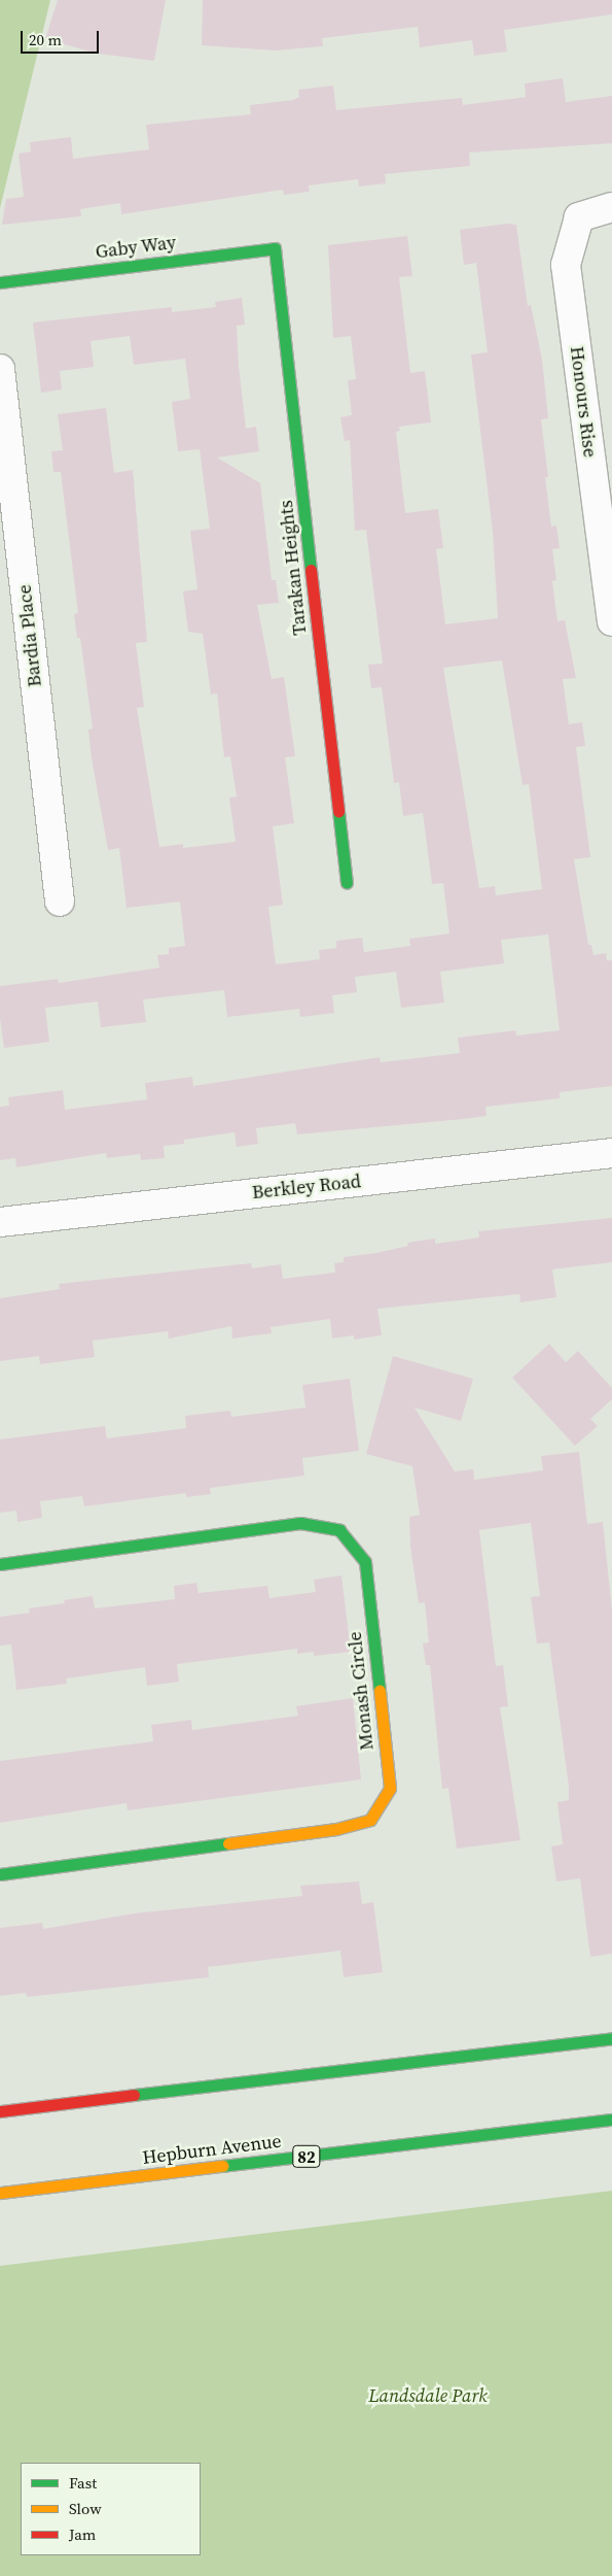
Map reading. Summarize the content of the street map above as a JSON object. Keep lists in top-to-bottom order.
{
  "streets": {
    "street": [
      "Gaby Way",
      "Honours Rise",
      "Tarakan Heights",
      "Bardia Place",
      "Berkley Road",
      "Monash Circle",
      "Hepburn Avenue",
      "82"
    ]
  },
  "crossings": [
    ["Gaby Way", "Tarakan Heights"]
  ],
  "parks": ["Landsdale Park"],
  "legend": ["Fast", "Slow", "Jam"],
  "scale_bar": "20 m"
}
